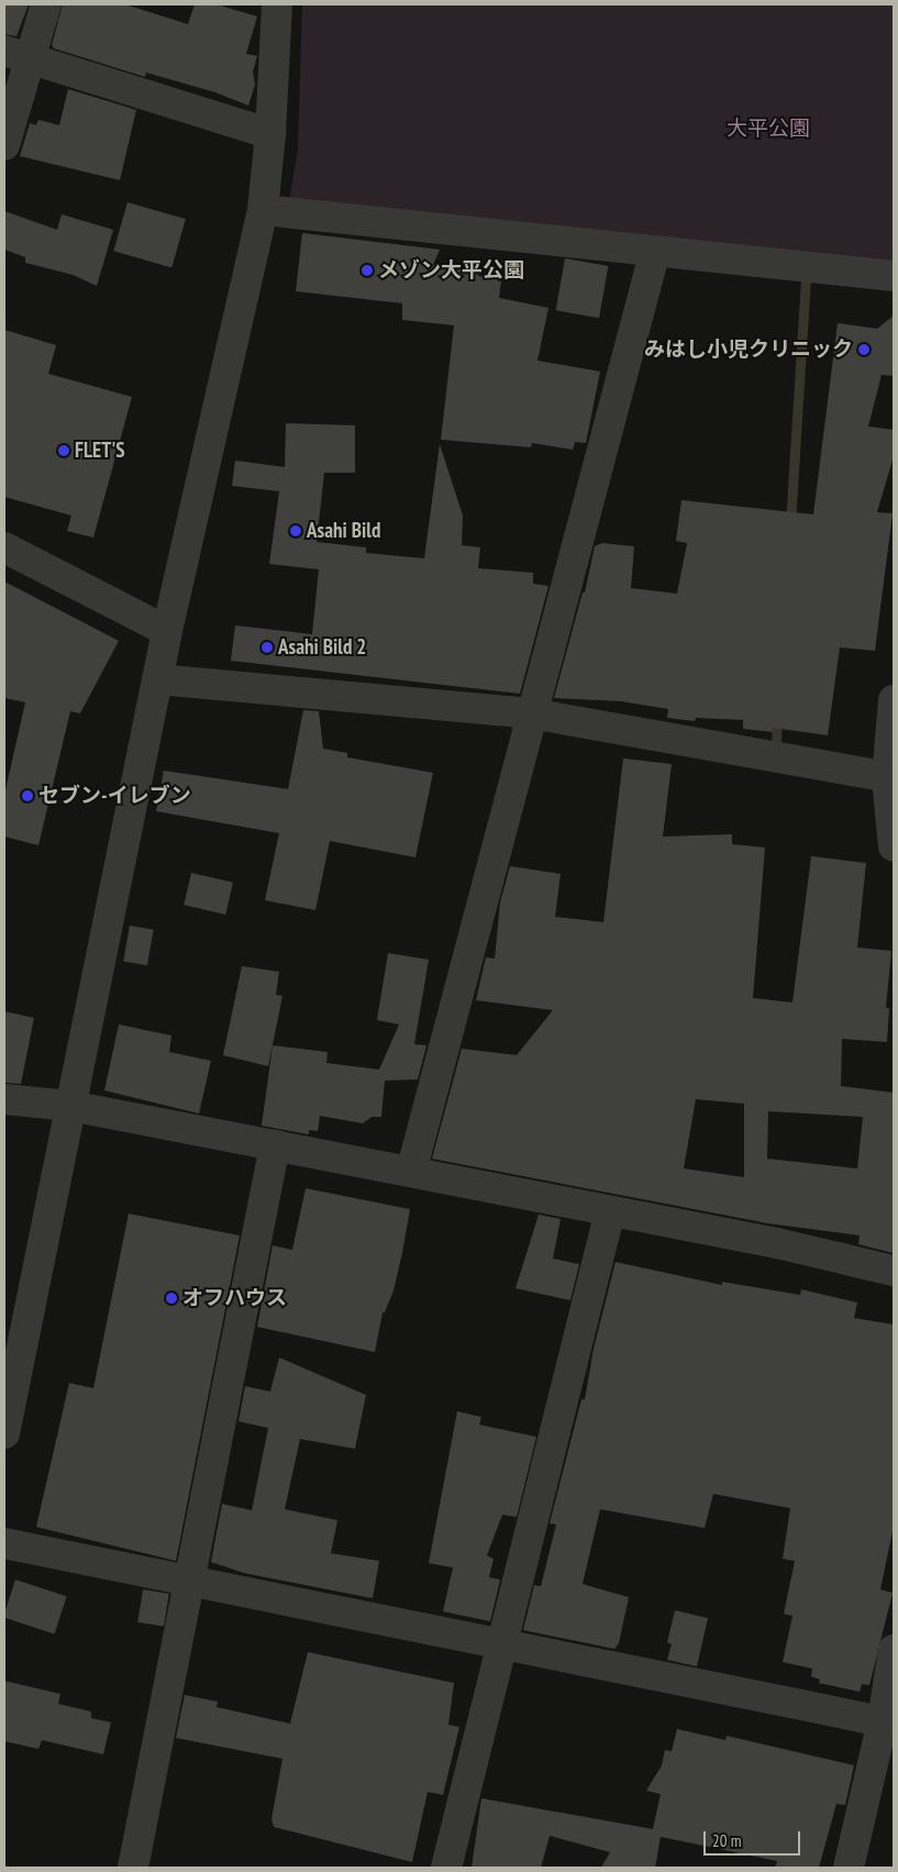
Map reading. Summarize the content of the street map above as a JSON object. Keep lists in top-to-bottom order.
{
  "parks": ["大平公園"],
  "places": [
    "メゾン大平公園",
    "みはし小児クリニック",
    "FLET'S",
    "Asahi Bild",
    "Asahi Bild 2",
    "セブン-イレブン",
    "オフハウス"
  ],
  "scale_bar": "20 m"
}
